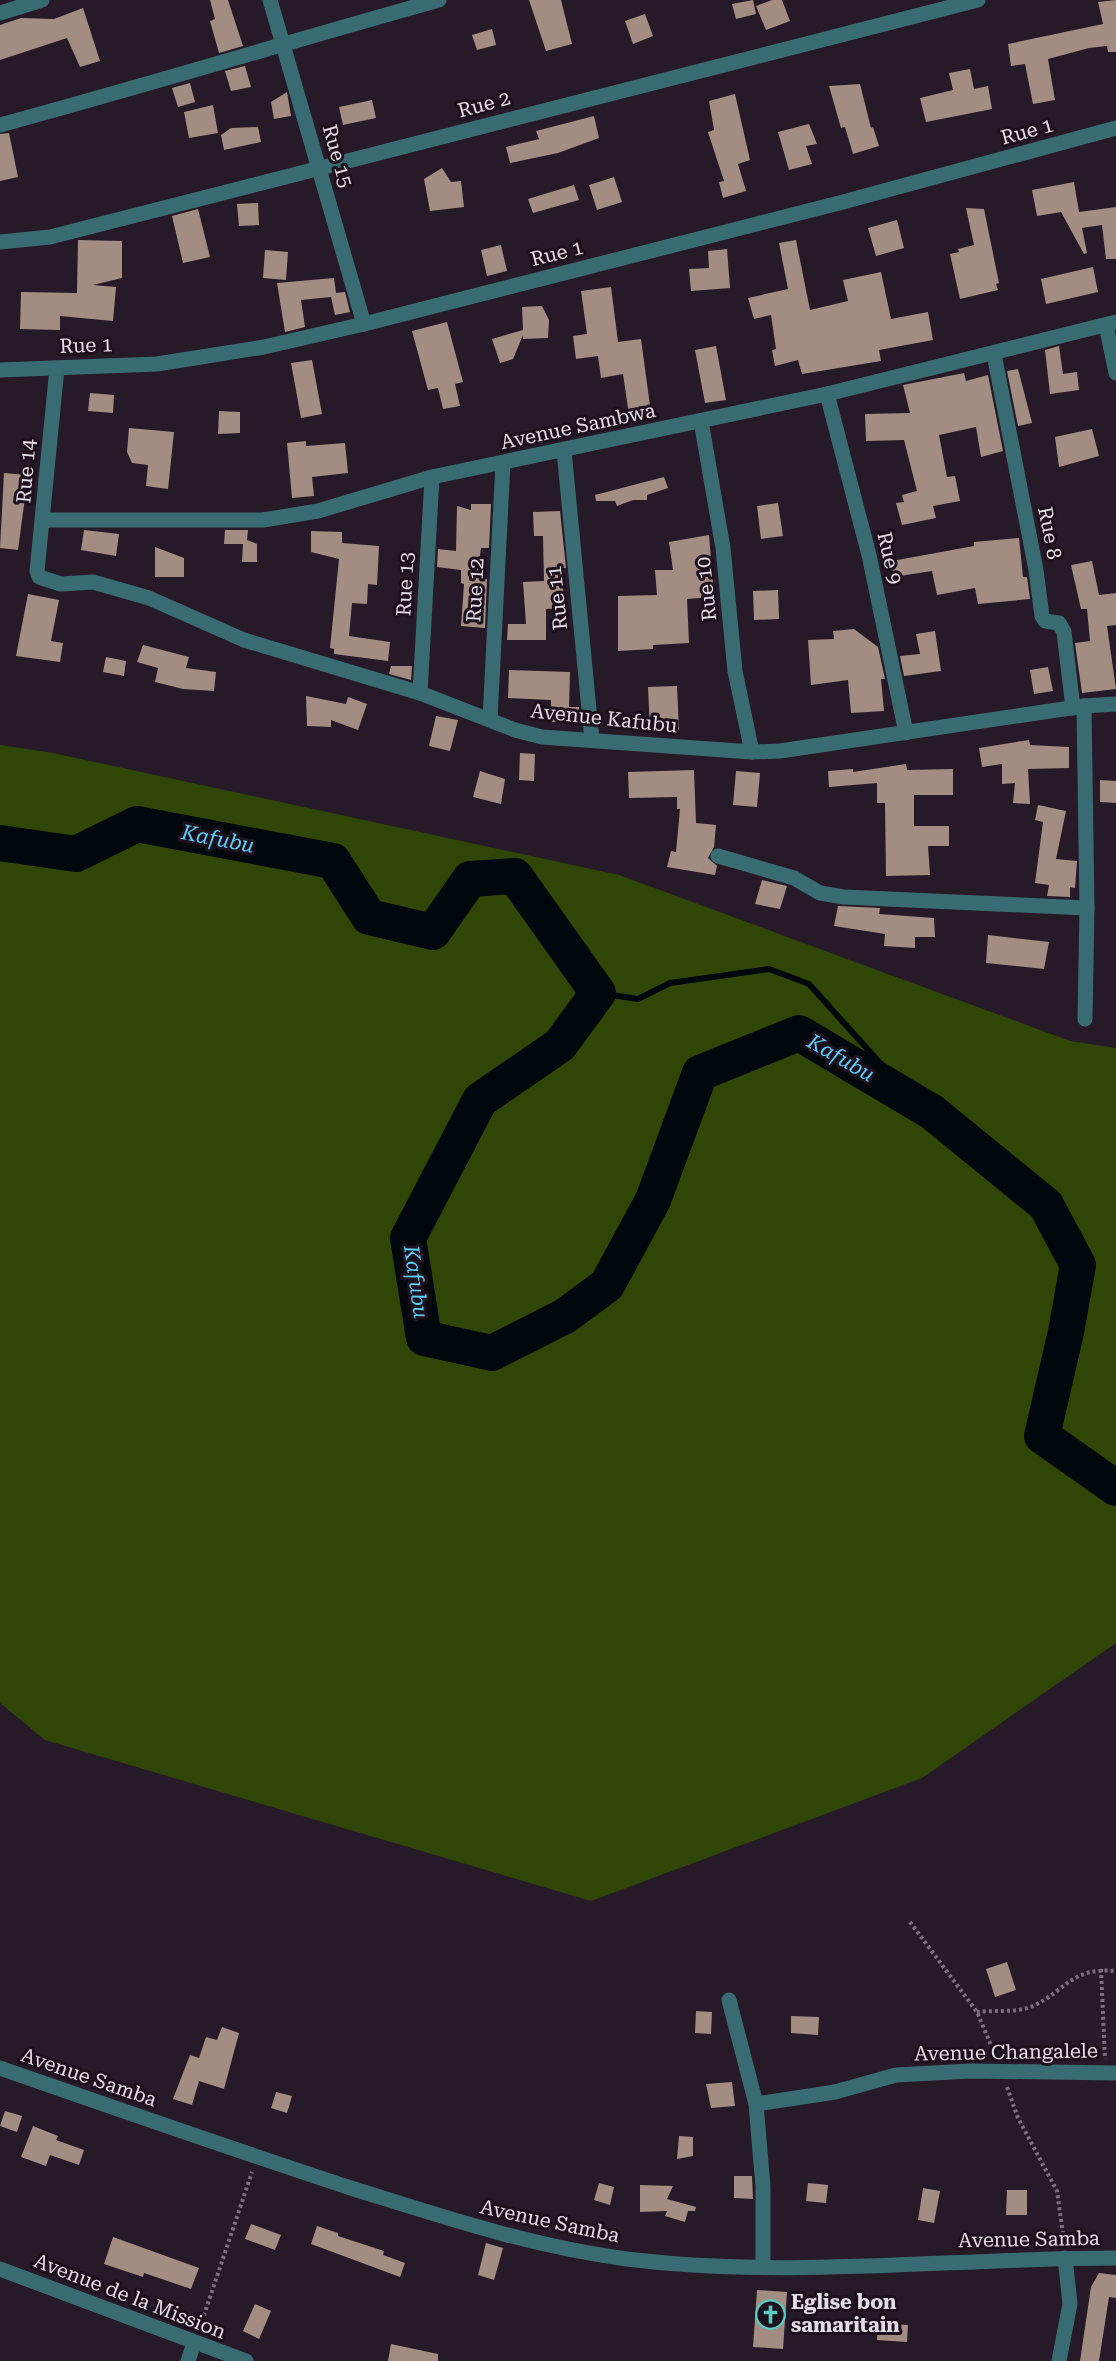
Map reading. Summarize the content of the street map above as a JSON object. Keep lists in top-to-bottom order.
{
  "streets": {
    "street": [
      "Rue 2",
      "Rue 1",
      "Rue 15",
      "Avenue Sambwa",
      "Rue 14",
      "Rue 8",
      "Rue 9",
      "Rue 13",
      "Rue 10",
      "Rue 12",
      "Rue 11",
      "Avenue Kafubu",
      "Avenue Changalele",
      "Avenue Samba",
      "Avenue de la Mission"
    ]
  },
  "crossings": [
    ["Rue 2", "Rue 15"],
    ["Rue 1", "Rue 15"],
    ["Rue 1", "Rue 14"],
    ["Avenue Sambwa", "Rue 14"],
    ["Avenue Sambwa", "Rue 8"],
    ["Avenue Sambwa", "Rue 9"],
    ["Avenue Sambwa", "Rue 13"],
    ["Avenue Sambwa", "Rue 10"],
    ["Avenue Sambwa", "Rue 12"],
    ["Avenue Sambwa", "Rue 11"],
    ["Rue 14", "Avenue Kafubu"],
    ["Rue 8", "Avenue Kafubu"],
    ["Rue 9", "Avenue Kafubu"],
    ["Rue 13", "Avenue Kafubu"],
    ["Rue 10", "Avenue Kafubu"],
    ["Rue 12", "Avenue Kafubu"],
    ["Rue 11", "Avenue Kafubu"]
  ],
  "water": ["Kafubu"],
  "places": {
    "church": ["Eglise bon samaritain"]
  }
}
